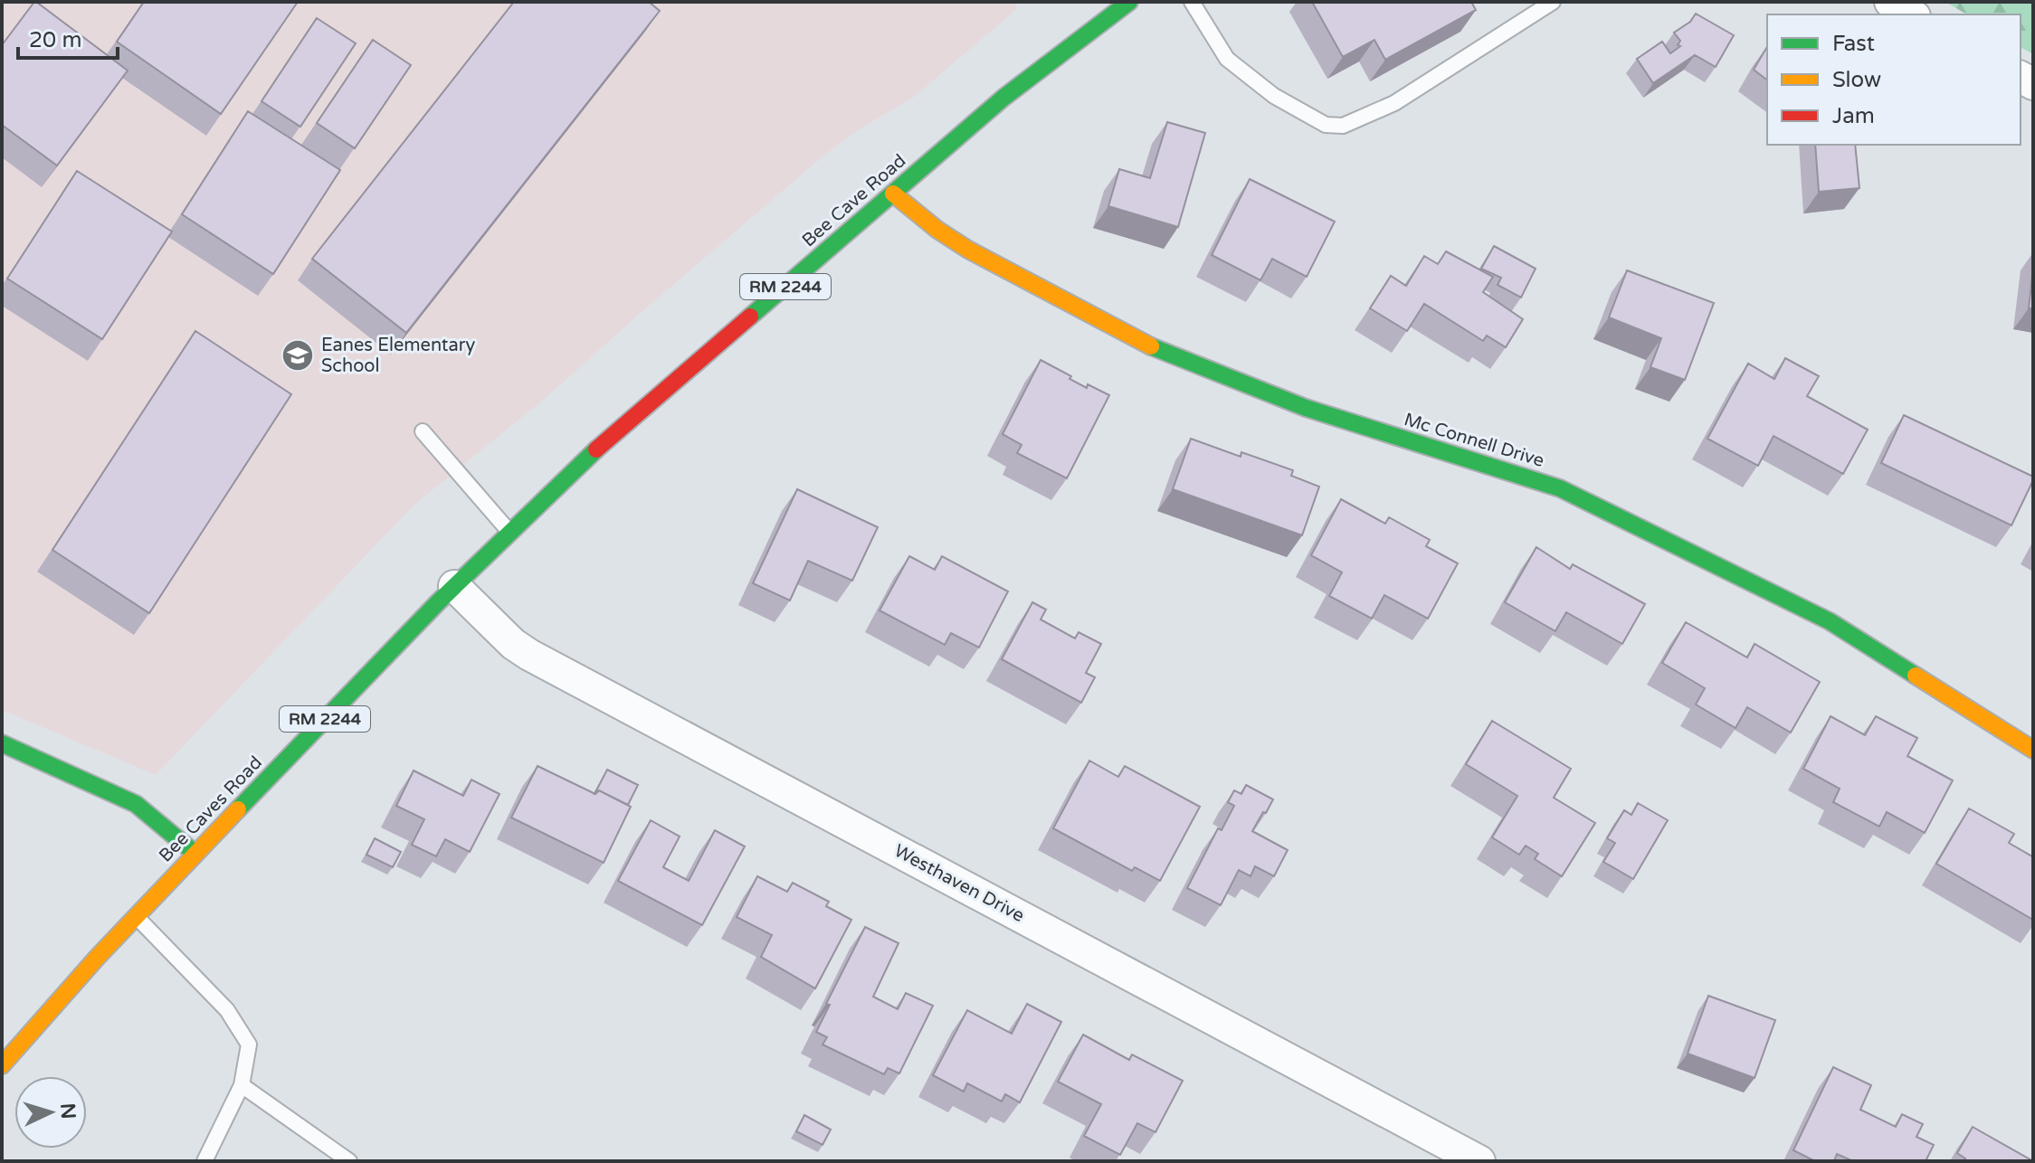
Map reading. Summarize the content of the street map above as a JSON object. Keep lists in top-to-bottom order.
{
  "streets": {
    "main road": [
      "Bee Cave Road",
      "RM 2244",
      "Mc Connell Drive",
      "Bee Caves Road"
    ],
    "street": ["Westhaven Drive"]
  },
  "crossings": [
    ["Bee Cave Road", "Mc Connell Drive"],
    ["Bee Cave Road", "Bee Caves Road"],
    ["Bee Cave Road", "Westhaven Drive"],
    ["Bee Caves Road", "Westhaven Drive"]
  ],
  "places": {
    "school or university": ["Eanes Elementary School"]
  },
  "legend": ["Fast", "Slow", "Jam"],
  "scale_bar": "20 m",
  "north": "right"
}
